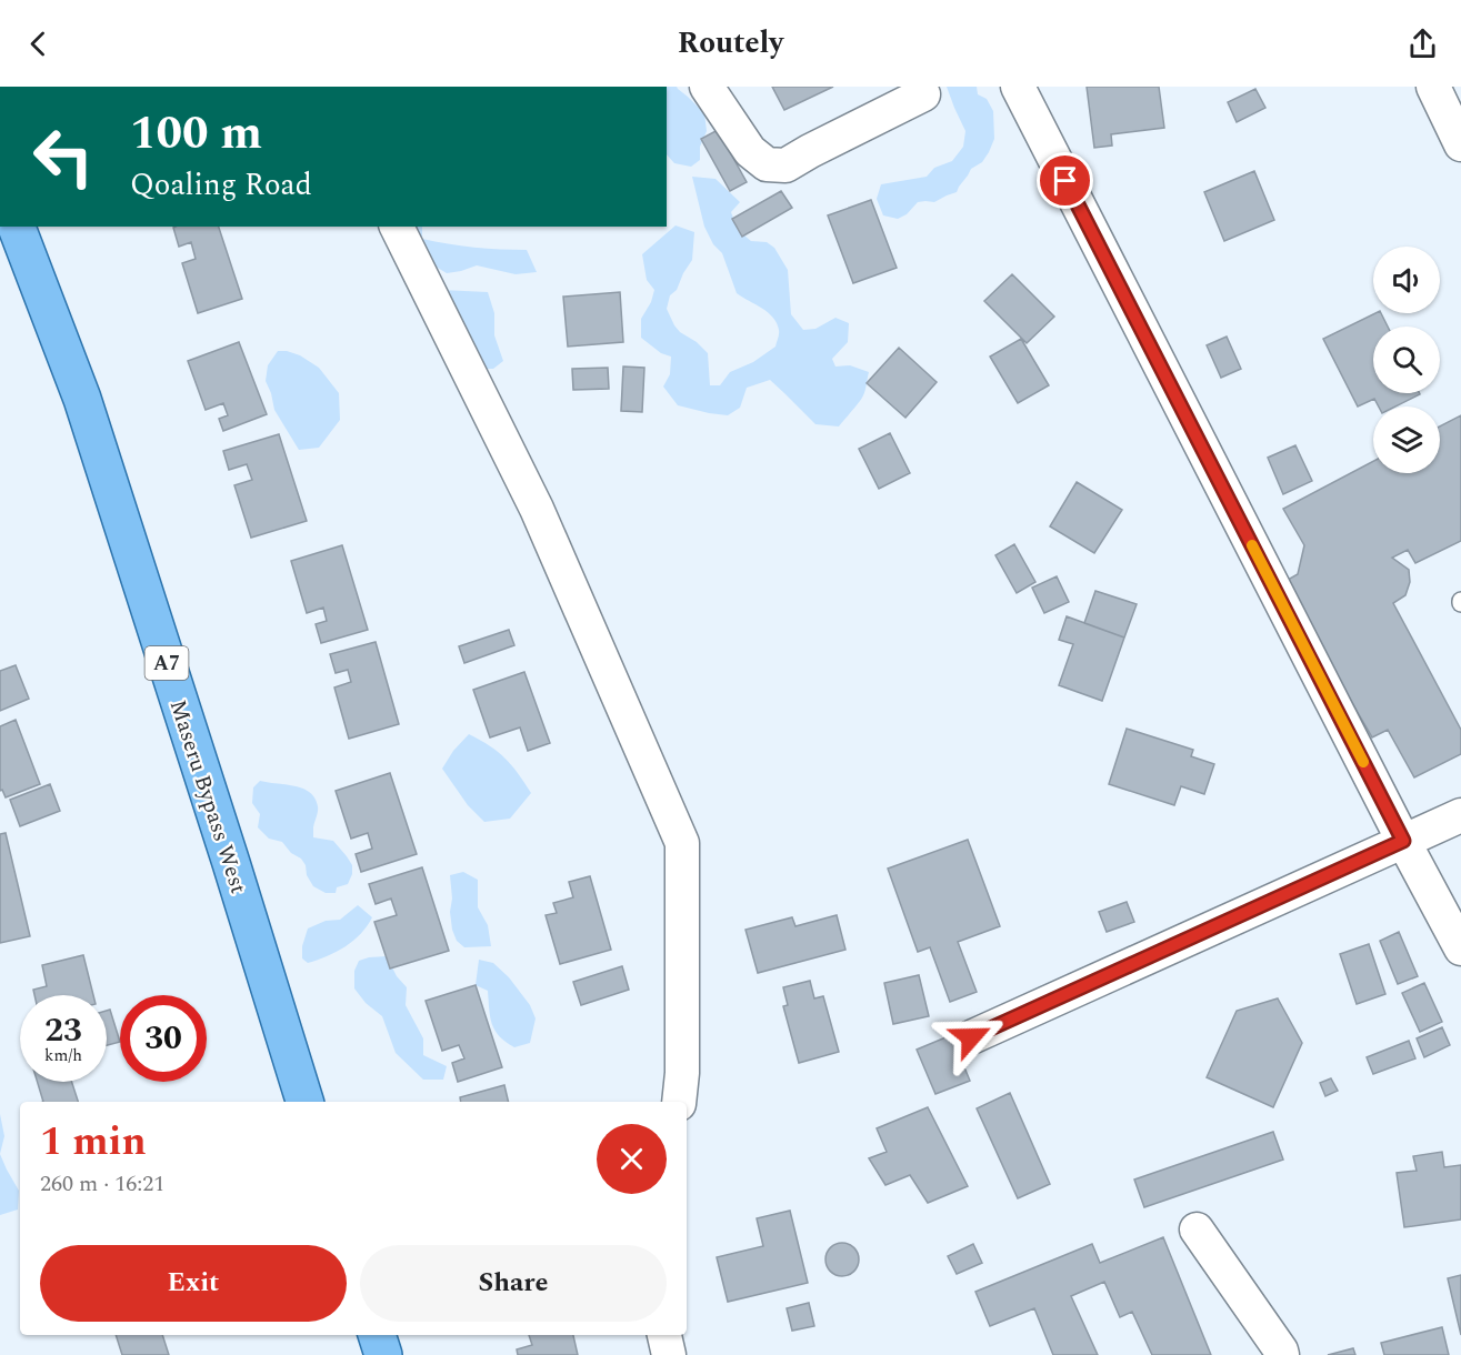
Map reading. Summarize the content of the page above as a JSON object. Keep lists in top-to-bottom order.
{
  "streets": {
    "main road": ["A7", "Maseru Bypass West"]
  },
  "page": {
    "header": "Routely",
    "turn": ["100 m", "Qoaling Road"],
    "speed": "23 km/h",
    "limit": "30",
    "heading": ["1 min", "260 m · 16:21"],
    "buttons": ["Exit", "Share"]
  }
}
